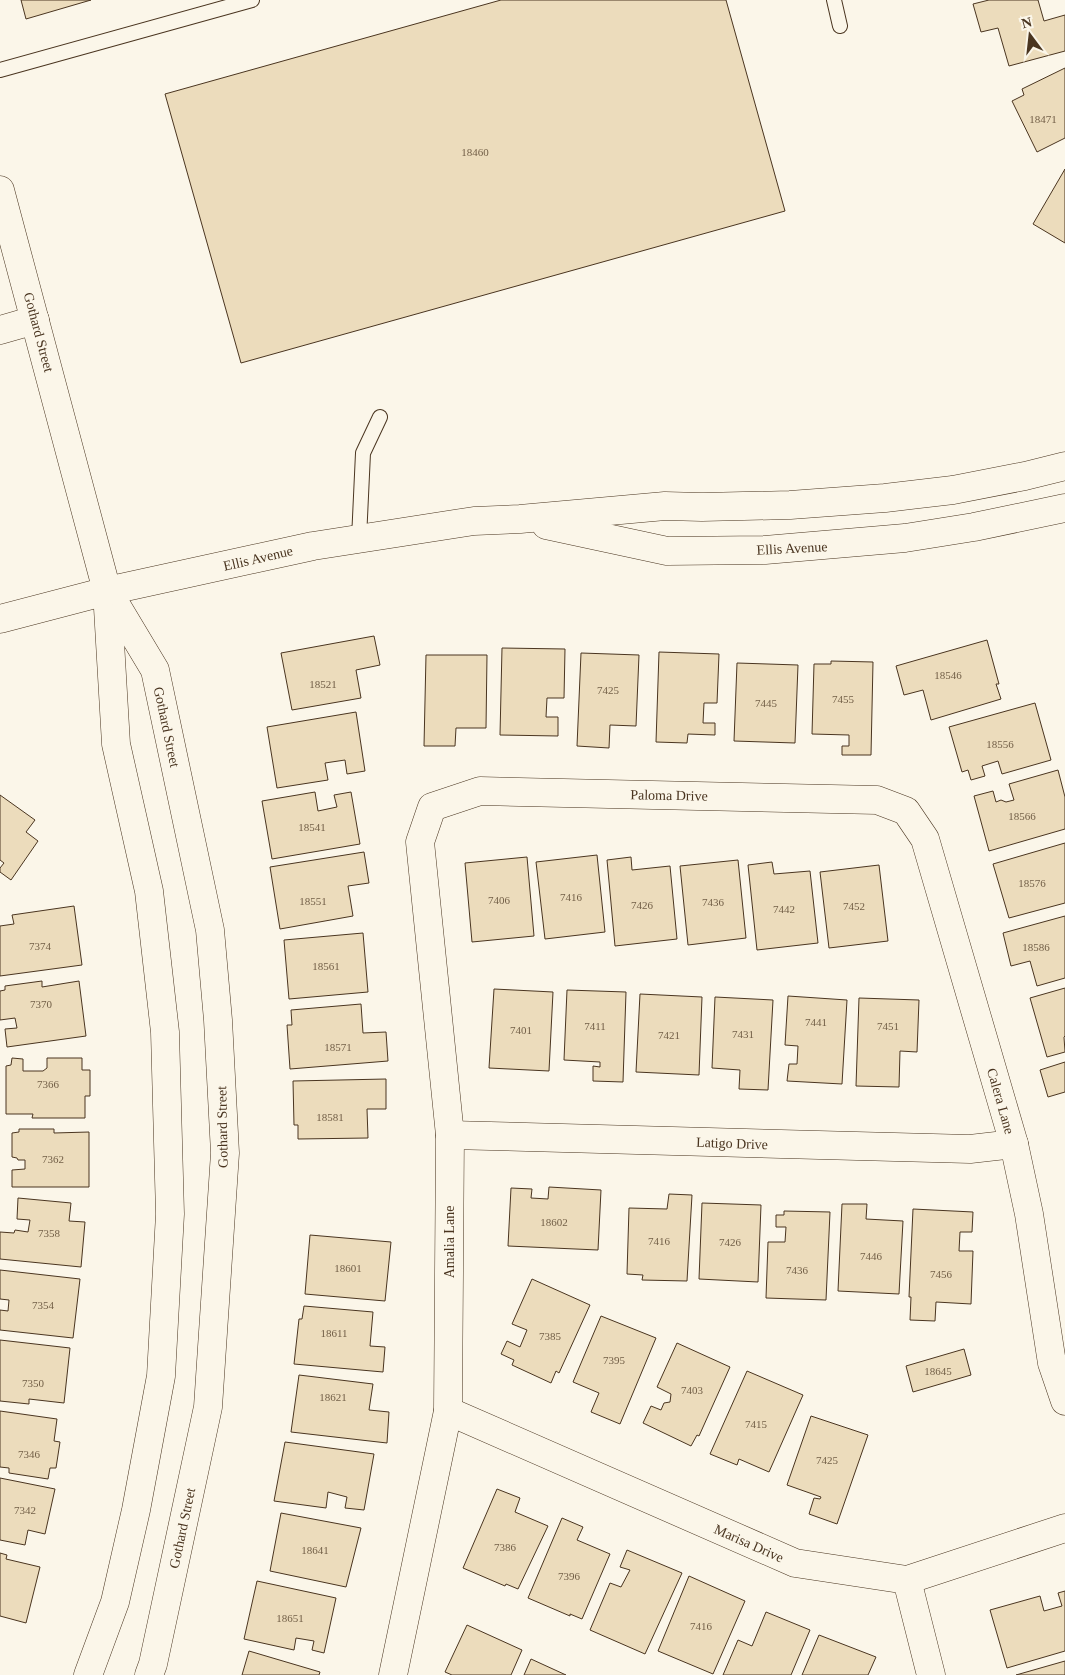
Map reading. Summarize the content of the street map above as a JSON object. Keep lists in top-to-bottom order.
{
  "streets": {
    "street": [
      "Gothard Street",
      "Ellis Avenue",
      "Paloma Drive",
      "Calera Lane",
      "Latigo Drive",
      "Amalia Lane",
      "Marisa Drive"
    ]
  },
  "crossings": [
    ["Gothard Street", "Ellis Avenue"],
    ["Paloma Drive", "Calera Lane"],
    ["Paloma Drive", "Amalia Lane"],
    ["Calera Lane", "Latigo Drive"],
    ["Latigo Drive", "Amalia Lane"],
    ["Amalia Lane", "Marisa Drive"]
  ],
  "house_numbers": [
    "18471",
    "18460",
    "18546",
    "18521",
    "7425",
    "7455",
    "7445",
    "18556",
    "18566",
    "18541",
    "18576",
    "7416",
    "7406",
    "18551",
    "7436",
    "7426",
    "7452",
    "7442",
    "7374",
    "18586",
    "18561",
    "7370",
    "7441",
    "7411",
    "7451",
    "7401",
    "7431",
    "7421",
    "18571",
    "7366",
    "18581",
    "7362",
    "18602",
    "7358",
    "7416",
    "7426",
    "7446",
    "18601",
    "7436",
    "7456",
    "7354",
    "18611",
    "7385",
    "7395",
    "18645",
    "7350",
    "7403",
    "18621",
    "7415",
    "7346",
    "7425",
    "7342",
    "7386",
    "18641",
    "7396",
    "18651",
    "7416"
  ],
  "north": "top"
}
